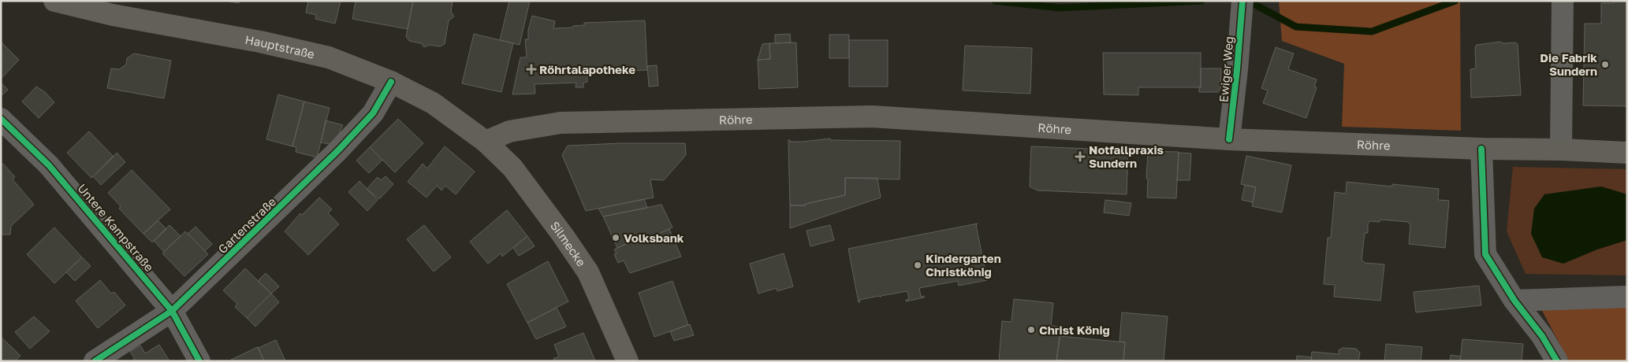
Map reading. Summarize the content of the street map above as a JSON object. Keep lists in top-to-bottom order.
{
  "streets": {
    "main road": ["Hauptstraße", "Röhre", "Silmecke"],
    "street": ["Ewiger Weg", "Gartenstraße", "Untere Kampstraße"]
  },
  "crossings": [
    ["Hauptstraße", "Röhre"],
    ["Hauptstraße", "Gartenstraße"],
    ["Hauptstraße", "Silmecke"],
    ["Ewiger Weg", "Röhre"],
    ["Röhre", "Silmecke"],
    ["Gartenstraße", "Untere Kampstraße"]
  ],
  "places": {
    "other": [
      "Die Fabrik Sundern",
      "Volksbank",
      "Kindergarten Christkönig",
      "Christ König"
    ],
    "health": ["Röhrtalapotheke", "Notfallpraxis Sundern"]
  }
}
